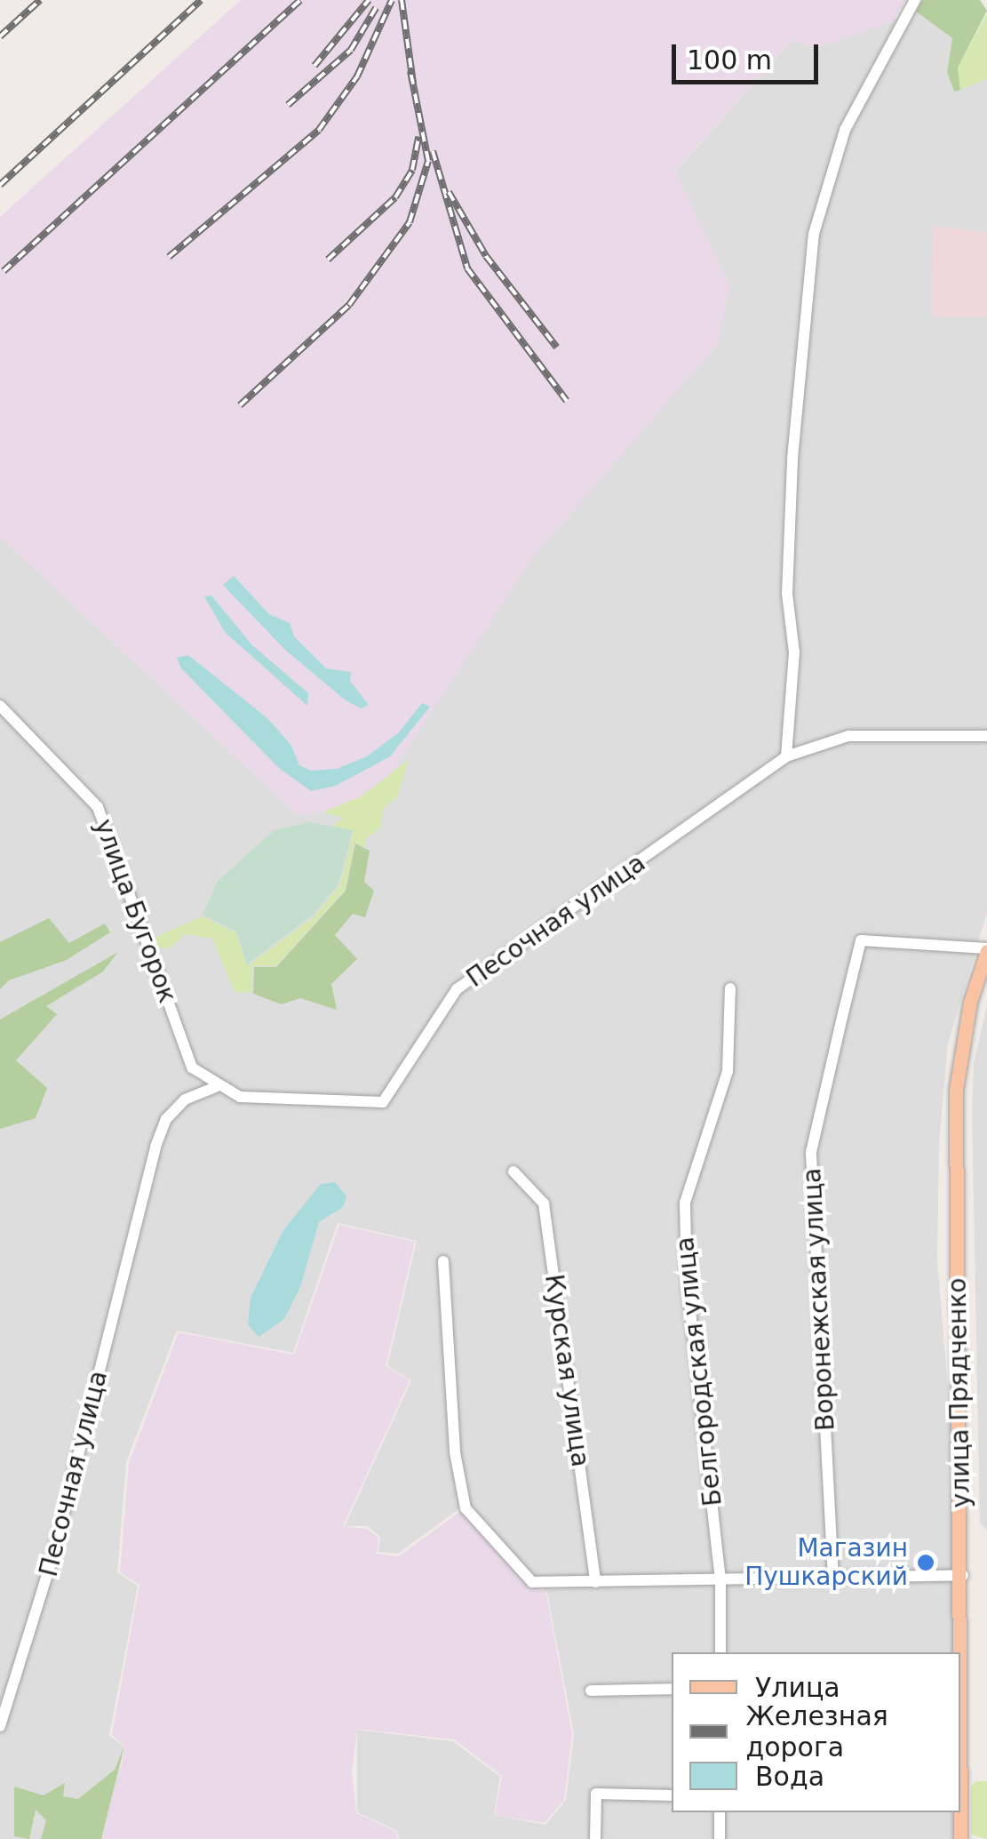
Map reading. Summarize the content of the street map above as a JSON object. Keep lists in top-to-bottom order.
{
  "streets": {
    "main road": ["улица Прядченко"],
    "street": [
      "улица Бугорок",
      "Песочная улица",
      "Воронежская улица",
      "Курская улица",
      "Белгородская улица"
    ]
  },
  "crossings": [
    ["улица Бугорок", "Песочная улица"],
    ["Воронежская улица", "улица Прядченко"]
  ],
  "places": ["Магазин Пушкарский"],
  "legend": ["Улица", "Железная дорога", "Вода"],
  "scale_bar": "100 m"
}
